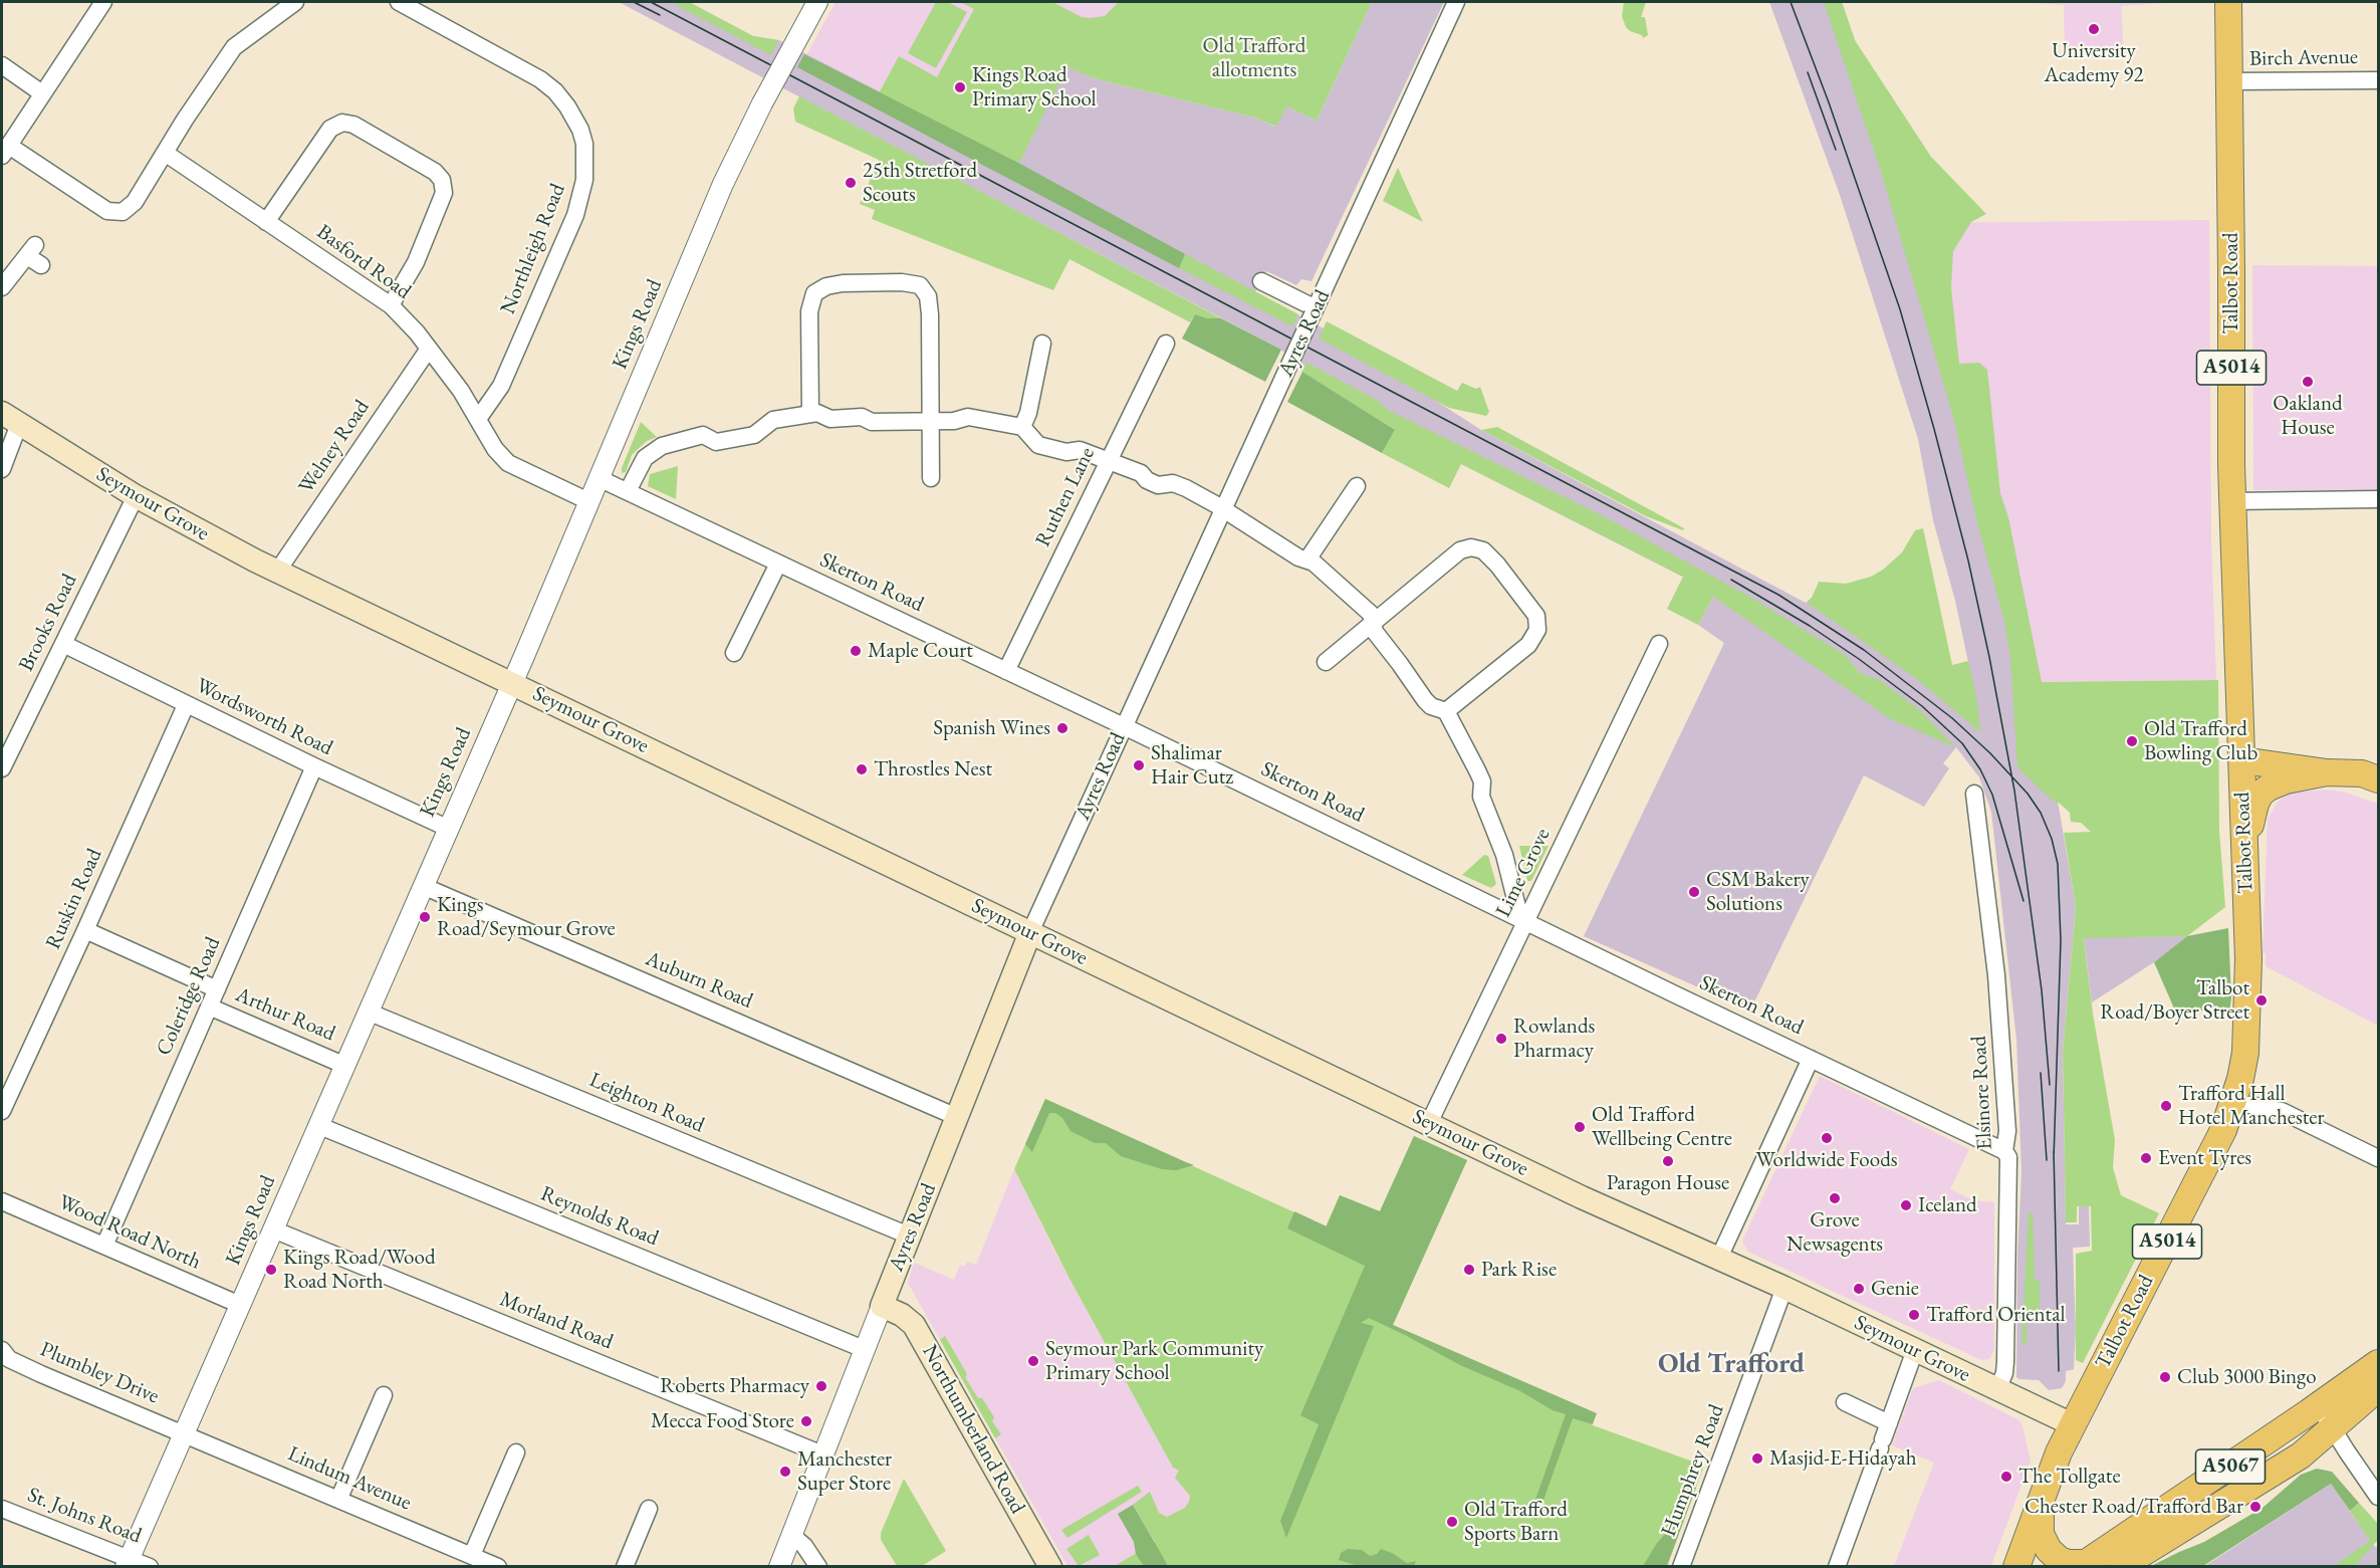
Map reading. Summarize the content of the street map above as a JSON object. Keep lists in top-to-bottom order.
{
  "streets": {
    "main road": [
      "Talbot Road",
      "Ayres Road",
      "A5014",
      "Seymour Grove",
      "Northumberland Road",
      "A5067"
    ],
    "street": [
      "Birch Avenue",
      "Northleigh Road",
      "Basford Road",
      "Kings Road",
      "Welney Road",
      "Ruthen Lane",
      "Skerton Road",
      "Brooks Road",
      "Wordsworth Road",
      "Lime Grove",
      "Ruskin Road",
      "Auburn Road",
      "Coleridge Road",
      "Arthur Road",
      "Elsinore Road",
      "Leighton Road",
      "Reynolds Road",
      "Wood Road North",
      "Morland Road",
      "Plumbley Drive",
      "Humphrey Road",
      "Lindum Avenue",
      "St. Johns Road"
    ]
  },
  "crossings": [
    ["Birch Avenue", "Talbot Road"],
    ["Northleigh Road", "Basford Road"],
    ["Basford Road", "Kings Road"],
    ["Basford Road", "Welney Road"],
    ["Talbot Road", "Seymour Grove"],
    ["Kings Road", "Seymour Grove"],
    ["Kings Road", "Skerton Road"],
    ["Kings Road", "Wordsworth Road"],
    ["Kings Road", "Auburn Road"],
    ["Kings Road", "Arthur Road"],
    ["Kings Road", "Leighton Road"],
    ["Kings Road", "Reynolds Road"],
    ["Kings Road", "Wood Road North"],
    ["Kings Road", "Morland Road"],
    ["Kings Road", "Plumbley Drive"],
    ["Kings Road", "Lindum Avenue"],
    ["Kings Road", "St. Johns Road"],
    ["Ayres Road", "Seymour Grove"],
    ["Ayres Road", "Skerton Road"],
    ["Ayres Road", "Auburn Road"],
    ["Ayres Road", "Leighton Road"],
    ["Ayres Road", "Reynolds Road"],
    ["Ayres Road", "Morland Road"],
    ["Ayres Road", "Northumberland Road"],
    ["Welney Road", "Seymour Grove"],
    ["Ruthen Lane", "Skerton Road"],
    ["Seymour Grove", "Brooks Road"],
    ["Seymour Grove", "Lime Grove"],
    ["Seymour Grove", "Elsinore Road"],
    ["Seymour Grove", "Humphrey Road"],
    ["Skerton Road", "Lime Grove"],
    ["Skerton Road", "Elsinore Road"],
    ["Brooks Road", "Wordsworth Road"],
    ["Wordsworth Road", "Ruskin Road"],
    ["Wordsworth Road", "Coleridge Road"],
    ["Coleridge Road", "Arthur Road"],
    ["Coleridge Road", "Wood Road North"],
    ["Plumbley Drive", "Lindum Avenue"]
  ],
  "districts": ["Old Trafford"],
  "parks": ["Old Trafford allotments"],
  "places": [
    "University Academy 92",
    "Kings Road Primary School",
    "25th Stretford Scouts",
    "Oakland House",
    "Maple Court",
    "Spanish Wines",
    "Old Trafford Bowling Club",
    "Shalimar Hair Cutz",
    "Throstles Nest",
    "CSM Bakery Solutions",
    "Kings Road/Seymour Grove",
    "Talbot Road/Boyer Street",
    "Rowlands Pharmacy",
    "Trafford Hall Hotel Manchester",
    "Old Trafford Wellbeing Centre",
    "Worldwide Foods",
    "Event Tyres",
    "Paragon House",
    "Grove Newsagents",
    "Iceland",
    "Kings Road/Wood Road North",
    "Park Rise",
    "Genie",
    "Trafford Oriental",
    "Seymour Park Community Primary School",
    "Club 3000 Bingo",
    "Roberts Pharmacy",
    "Mecca Food Store",
    "Masjid-E-Hidayah",
    "Manchester Super Store",
    "The Tollgate",
    "Chester Road/Trafford Bar",
    "Old Trafford Sports Barn"
  ]
}
